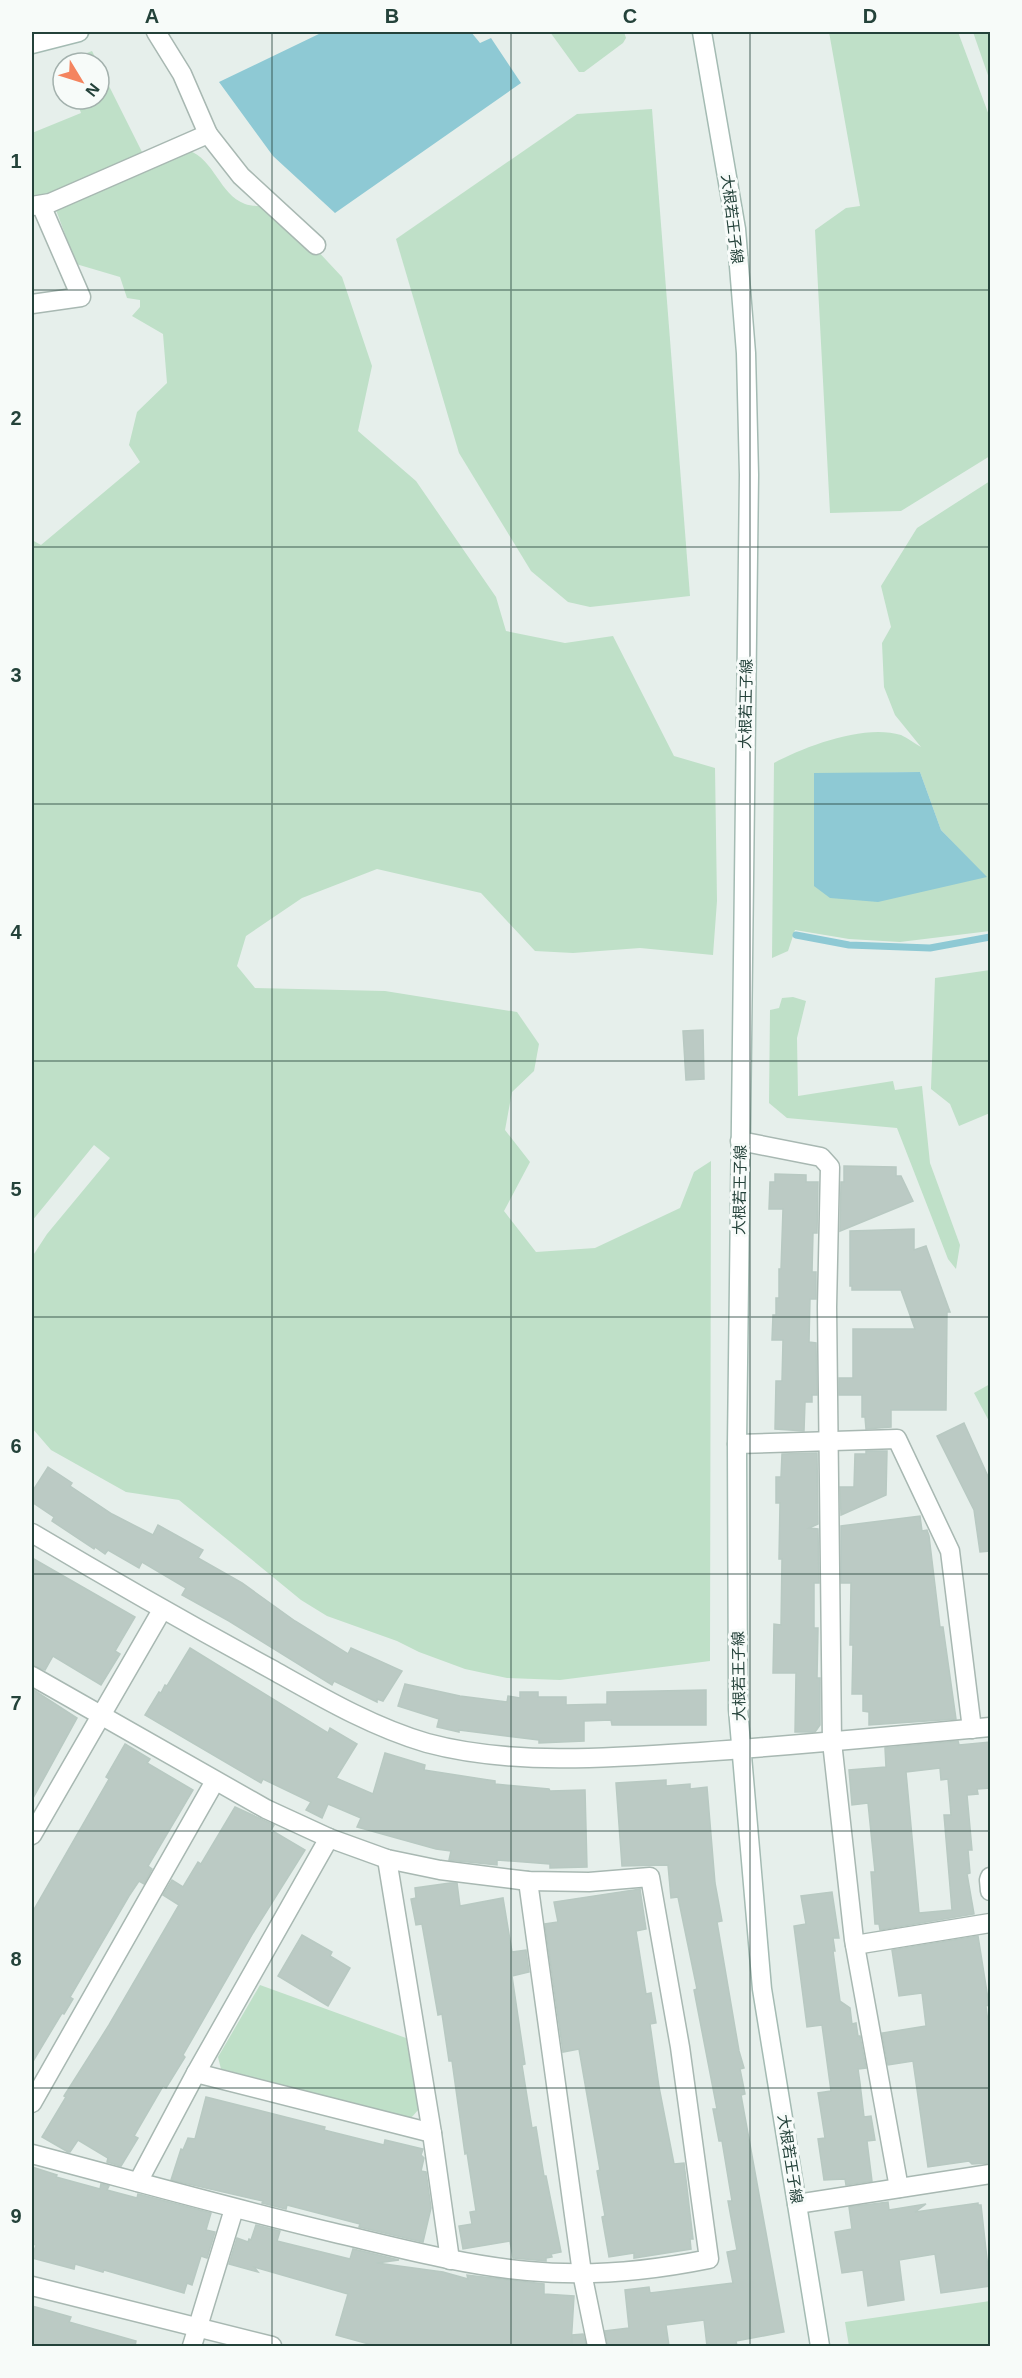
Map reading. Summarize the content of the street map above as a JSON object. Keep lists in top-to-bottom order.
{
  "streets": {
    "street": ["大根若王子線"]
  },
  "north": "bottom right",
  "grid": {
    "columns": [
      "A",
      "B",
      "C",
      "D"
    ],
    "rows": [
      "1",
      "2",
      "3",
      "4",
      "5",
      "6",
      "7",
      "8",
      "9"
    ]
  }
}
